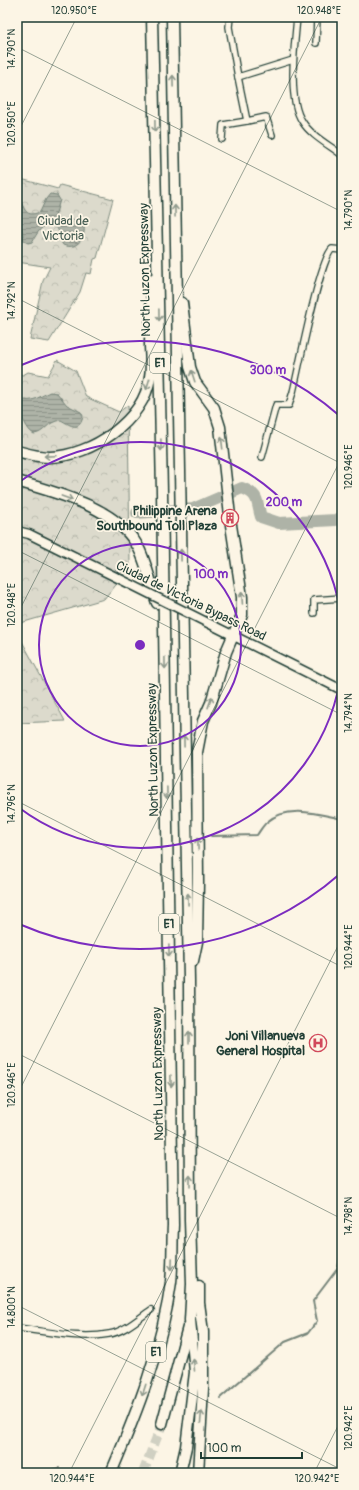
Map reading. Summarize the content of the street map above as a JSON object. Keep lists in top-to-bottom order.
{
  "streets": {
    "highway": ["North Luzon Expressway", "E1"],
    "main road": ["Ciudad de Victoria Bypass Road"]
  },
  "parks": ["Ciudad de Victoria"],
  "places": {
    "building": ["Philippine Arena Southbound Toll Plaza"],
    "hospital": ["Joni Villanueva General Hospital"]
  },
  "scale_bar": "100 m",
  "coordinates": [
    "120.950°E",
    "120.948°E",
    "14.790°N",
    "14.792°N",
    "120.946°E",
    "14.794°N",
    "14.796°N",
    "120.944°E",
    "14.798°N",
    "14.800°N",
    "120.942°E"
  ],
  "rings": ["300 m", "200 m", "100 m"]
}
